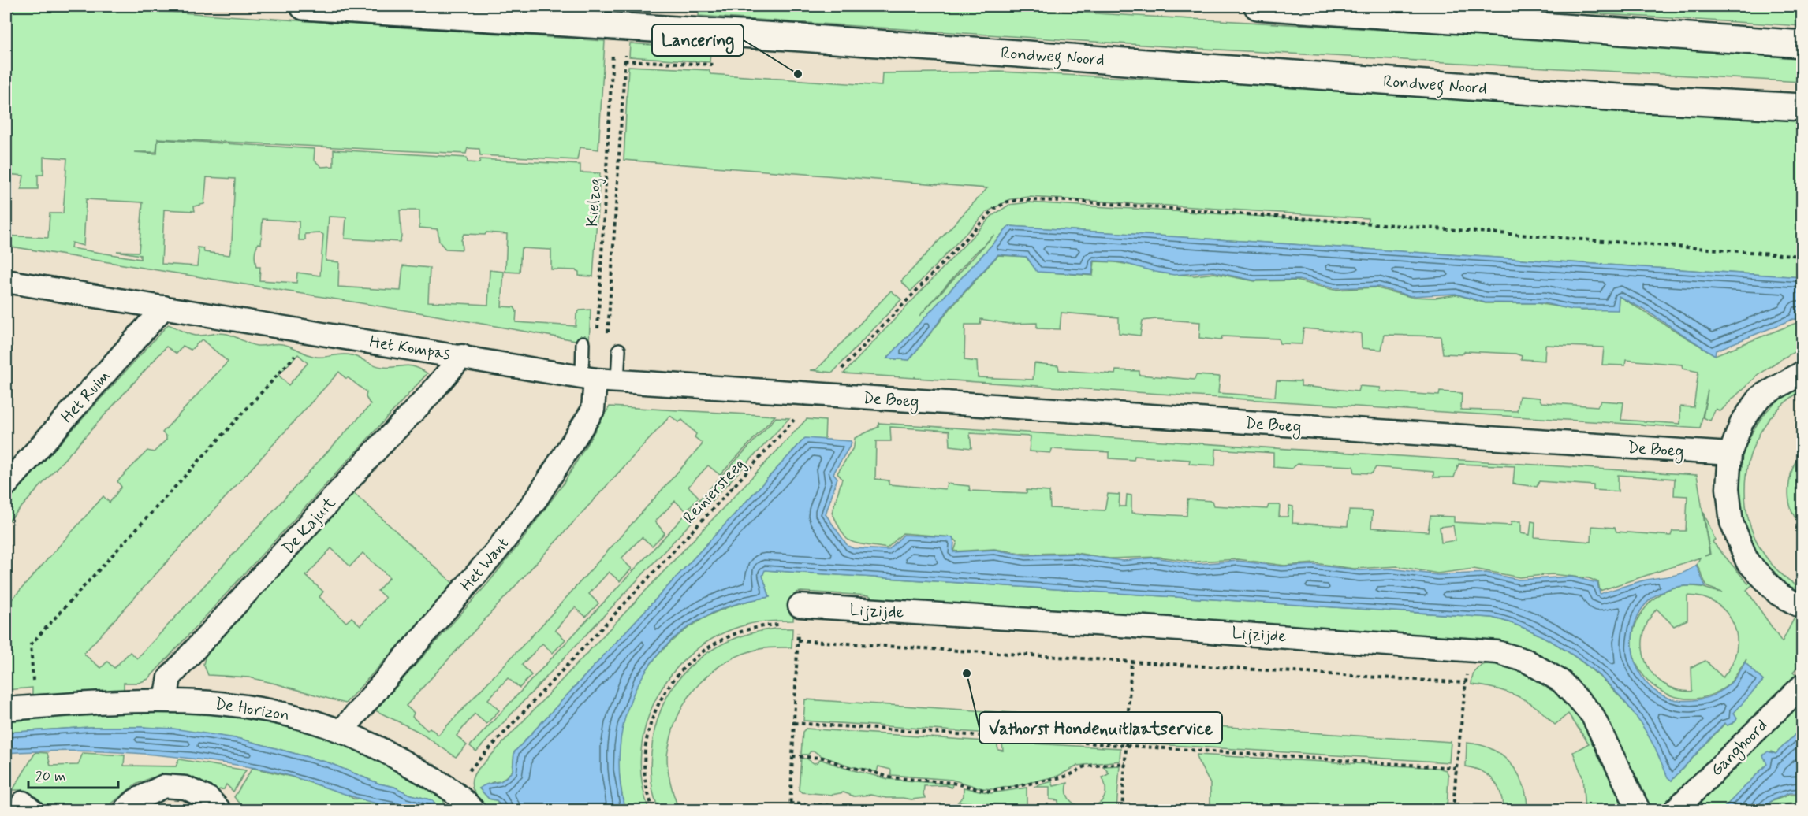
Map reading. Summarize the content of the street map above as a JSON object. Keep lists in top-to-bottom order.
{
  "streets": {
    "main road": ["Rondweg Noord"],
    "street": [
      "Het Kompas",
      "Het Ruim",
      "De Boeg",
      "De Kajuit",
      "Het Want",
      "Lijzijde",
      "De Horizon",
      "Gangboord"
    ],
    "path": ["Kielzog", "Reiniersteeg"]
  },
  "crossings": [
    ["Rondweg Noord", "Kielzog"],
    ["Het Kompas", "Het Ruim"],
    ["Het Kompas", "De Boeg"],
    ["Het Kompas", "Reiniersteeg"],
    ["Het Kompas", "De Kajuit"],
    ["Het Kompas", "Het Want"],
    ["De Boeg", "Reiniersteeg"],
    ["Reiniersteeg", "De Horizon"],
    ["De Kajuit", "De Horizon"],
    ["Het Want", "De Horizon"]
  ],
  "places": ["Lancering", "Vathorst Hondenuitlaatservice"],
  "scale_bar": "20 m"
}
